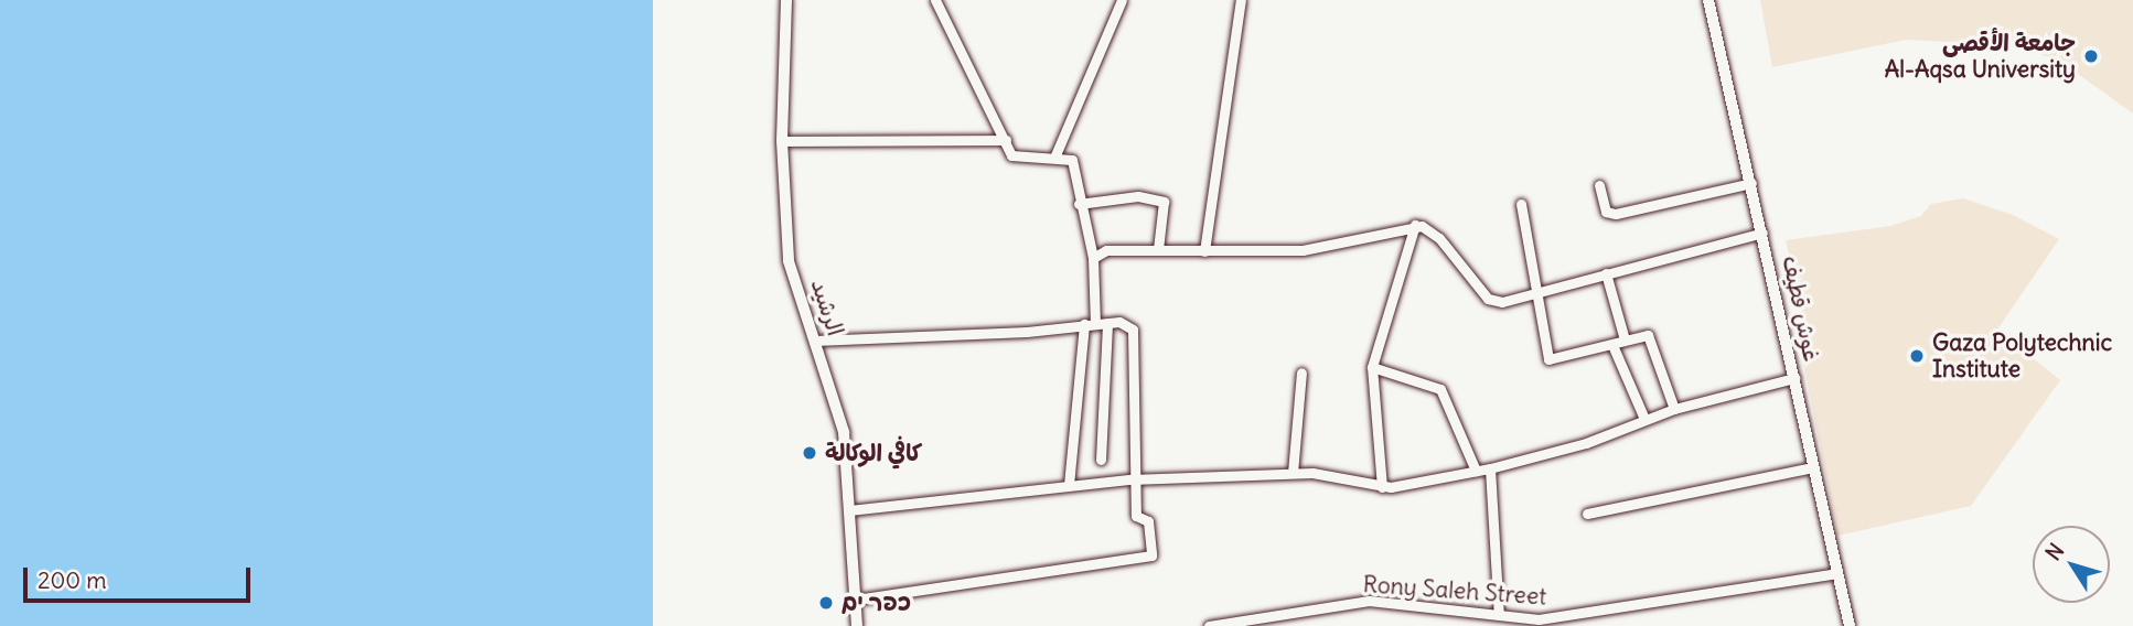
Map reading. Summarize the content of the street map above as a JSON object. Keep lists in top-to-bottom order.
{
  "streets": {
    "main road": ["الرشيد", "غوش قطيف"],
    "street": ["Rony Saleh Street"]
  },
  "crossings": [
    ["غوش قطيف", "Rony Saleh Street"]
  ],
  "places": [
    "جامعة الأقصى Al-Aqsa University",
    "Gaza Polytechnic Institute",
    "كافي الوكالة",
    "כפר ים"
  ],
  "scale_bar": "200 m",
  "north": "top left"
}
